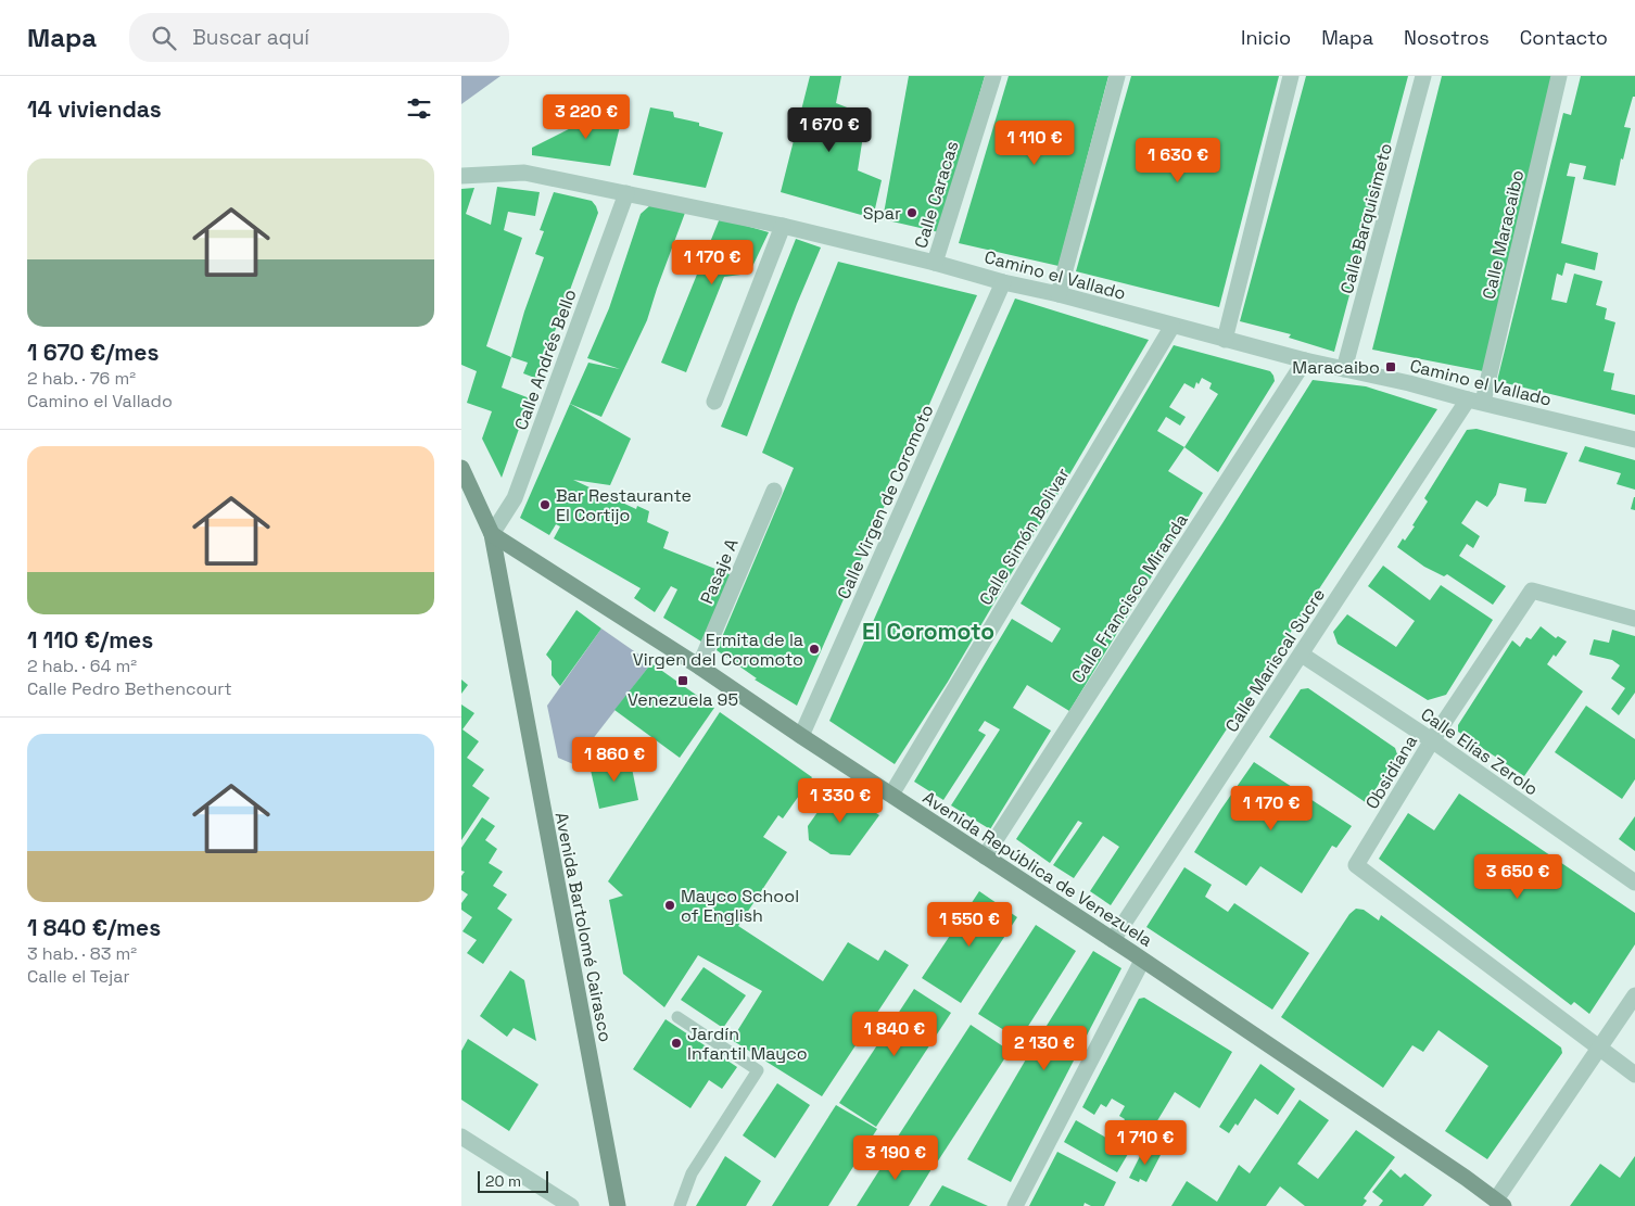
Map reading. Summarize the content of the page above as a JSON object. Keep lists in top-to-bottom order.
{
  "streets": {
    "street": [
      "Calle Caracas",
      "Calle Barquisimeto",
      "Calle Maracaibo",
      "Camino el Vallado",
      "Calle Andrés Bello",
      "Calle Virgen de Coromoto",
      "Calle Simón Bolivar",
      "Pasaje A",
      "Calle Francisco Miranda",
      "Calle Mariscal Sucre",
      "Calle Elías Zerolo",
      "Obsidiana",
      "Avenida República de Venezuela",
      "Avenida Bartolomé Cairasco"
    ]
  },
  "crossings": [
    ["Calle Caracas", "Camino el Vallado"],
    ["Calle Barquisimeto", "Camino el Vallado"],
    ["Calle Maracaibo", "Camino el Vallado"],
    ["Calle Maracaibo", "Calle Mariscal Sucre"],
    ["Camino el Vallado", "Calle Andrés Bello"],
    ["Camino el Vallado", "Calle Virgen de Coromoto"],
    ["Camino el Vallado", "Calle Simón Bolivar"],
    ["Camino el Vallado", "Calle Francisco Miranda"],
    ["Camino el Vallado", "Calle Mariscal Sucre"],
    ["Calle Andrés Bello", "Avenida República de Venezuela"],
    ["Calle Andrés Bello", "Avenida Bartolomé Cairasco"],
    ["Calle Virgen de Coromoto", "Avenida República de Venezuela"],
    ["Calle Simón Bolivar", "Avenida República de Venezuela"],
    ["Pasaje A", "Avenida República de Venezuela"],
    ["Calle Francisco Miranda", "Avenida República de Venezuela"],
    ["Calle Mariscal Sucre", "Calle Elías Zerolo"],
    ["Calle Mariscal Sucre", "Avenida República de Venezuela"],
    ["Calle Elías Zerolo", "Obsidiana"],
    ["Avenida República de Venezuela", "Avenida Bartolomé Cairasco"]
  ],
  "districts": ["El Coromoto"],
  "places": {
    "other": [
      "Spar",
      "Bar Restaurante El Cortijo",
      "Ermita de la Virgen del Coromoto",
      "Mayco School of English",
      "Jardín Infantil Mayco"
    ],
    "transit": ["Maracaibo", "Venezuela 95"]
  },
  "scale_bar": "20 m",
  "page": {
    "header": "Mapa",
    "search": "Buscar aquí",
    "nav": [
      "Inicio",
      "Mapa",
      "Nosotros",
      "Contacto"
    ],
    "heading": "14 viviendas",
    "price": [
      "3 220 €",
      "1 670 €",
      "1 110 €",
      "1 630 €",
      "1 170 €",
      "1 860 €",
      "1 330 €",
      "1 170 €",
      "3 650 €",
      "1 550 €",
      "1 840 €",
      "2 130 €",
      "1 710 €",
      "3 190 €"
    ],
    "list": [
      {
        "name": "1 670 €/mes",
        "note": "2 hab. · 76 m² · Camino el Vallado"
      },
      {
        "name": "1 110 €/mes",
        "note": "2 hab. · 64 m² · Calle Pedro Bethencourt"
      },
      {
        "name": "1 840 €/mes",
        "note": "3 hab. · 83 m² · Calle el Tejar"
      }
    ],
    "scale": "20 m"
  }
}
